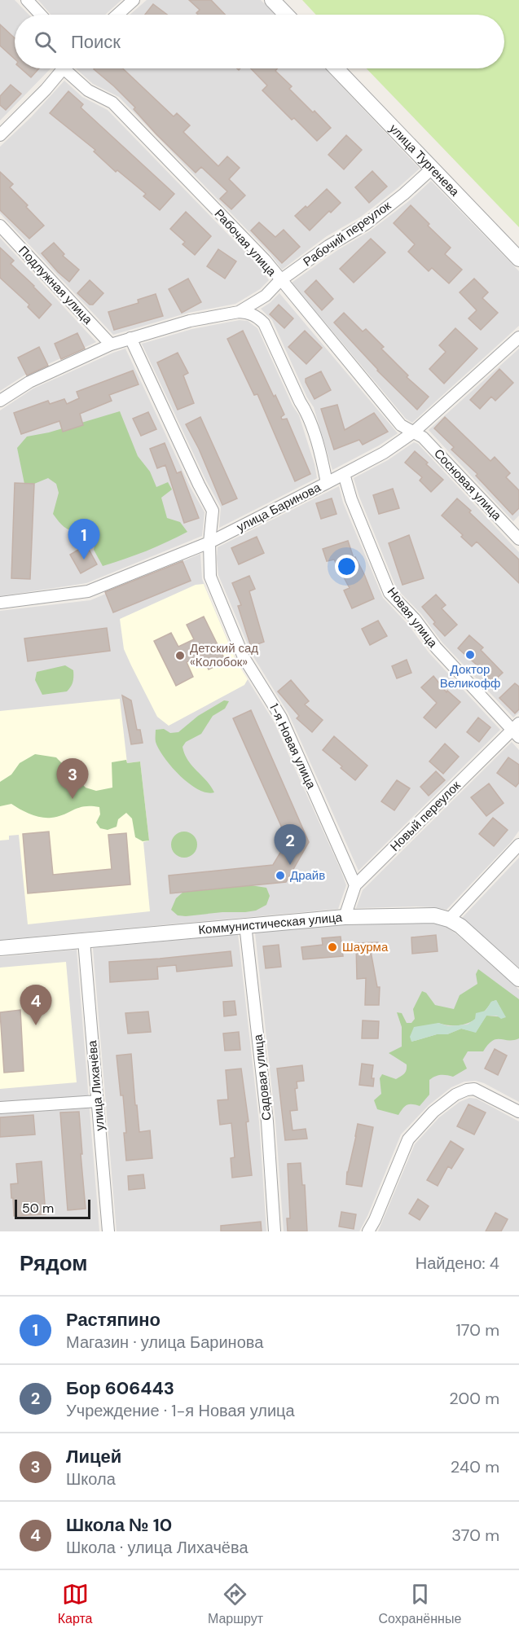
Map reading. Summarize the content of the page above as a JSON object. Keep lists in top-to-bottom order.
{
  "streets": {
    "street": [
      "улица Тургенева",
      "Рабочий переулок",
      "Рабочая улица",
      "Подлужная улица",
      "Сосновая улица",
      "улица Баринова",
      "Новая улица",
      "1-я Новая улица",
      "Новый переулок",
      "Коммунистическая улица",
      "Садовая улица",
      "улица Лихачёва"
    ]
  },
  "crossings": [
    ["улица Тургенева", "Рабочий переулок"],
    ["Рабочий переулок", "Рабочая улица"],
    ["Рабочая улица", "Сосновая улица"],
    ["Рабочая улица", "улица Баринова"],
    ["Сосновая улица", "улица Баринова"],
    ["улица Баринова", "Новая улица"],
    ["улица Баринова", "1-я Новая улица"],
    ["Новая улица", "Новый переулок"],
    ["1-я Новая улица", "Новый переулок"],
    ["Новый переулок", "Коммунистическая улица"],
    ["Коммунистическая улица", "Садовая улица"],
    ["Коммунистическая улица", "улица Лихачёва"]
  ],
  "places": [
    "Доктор Великофф",
    "Детский сад «Колобок»",
    "Драйв",
    "Шаурма"
  ],
  "scale_bar": "50 m",
  "page": {
    "search": "Поиск",
    "pins": [
      "1",
      "3",
      "2",
      "4"
    ],
    "scale": "50 m",
    "heading": ["Рядом", "Найдено: 4"],
    "list": [
      {
        "mark": "1",
        "name": "Растяпино",
        "note": "Магазин · улица Баринова",
        "value": "170 m"
      },
      {
        "mark": "2",
        "name": "Бор 606443",
        "note": "Учреждение · 1-я Новая улица",
        "value": "200 m"
      },
      {
        "mark": "3",
        "name": "Лицей",
        "note": "Школа",
        "value": "240 m"
      },
      {
        "mark": "4",
        "name": "Школа № 10",
        "note": "Школа · улица Лихачёва",
        "value": "370 m"
      }
    ],
    "nav": ["Карта", "Маршрут", "Сохранённые"]
  }
}
